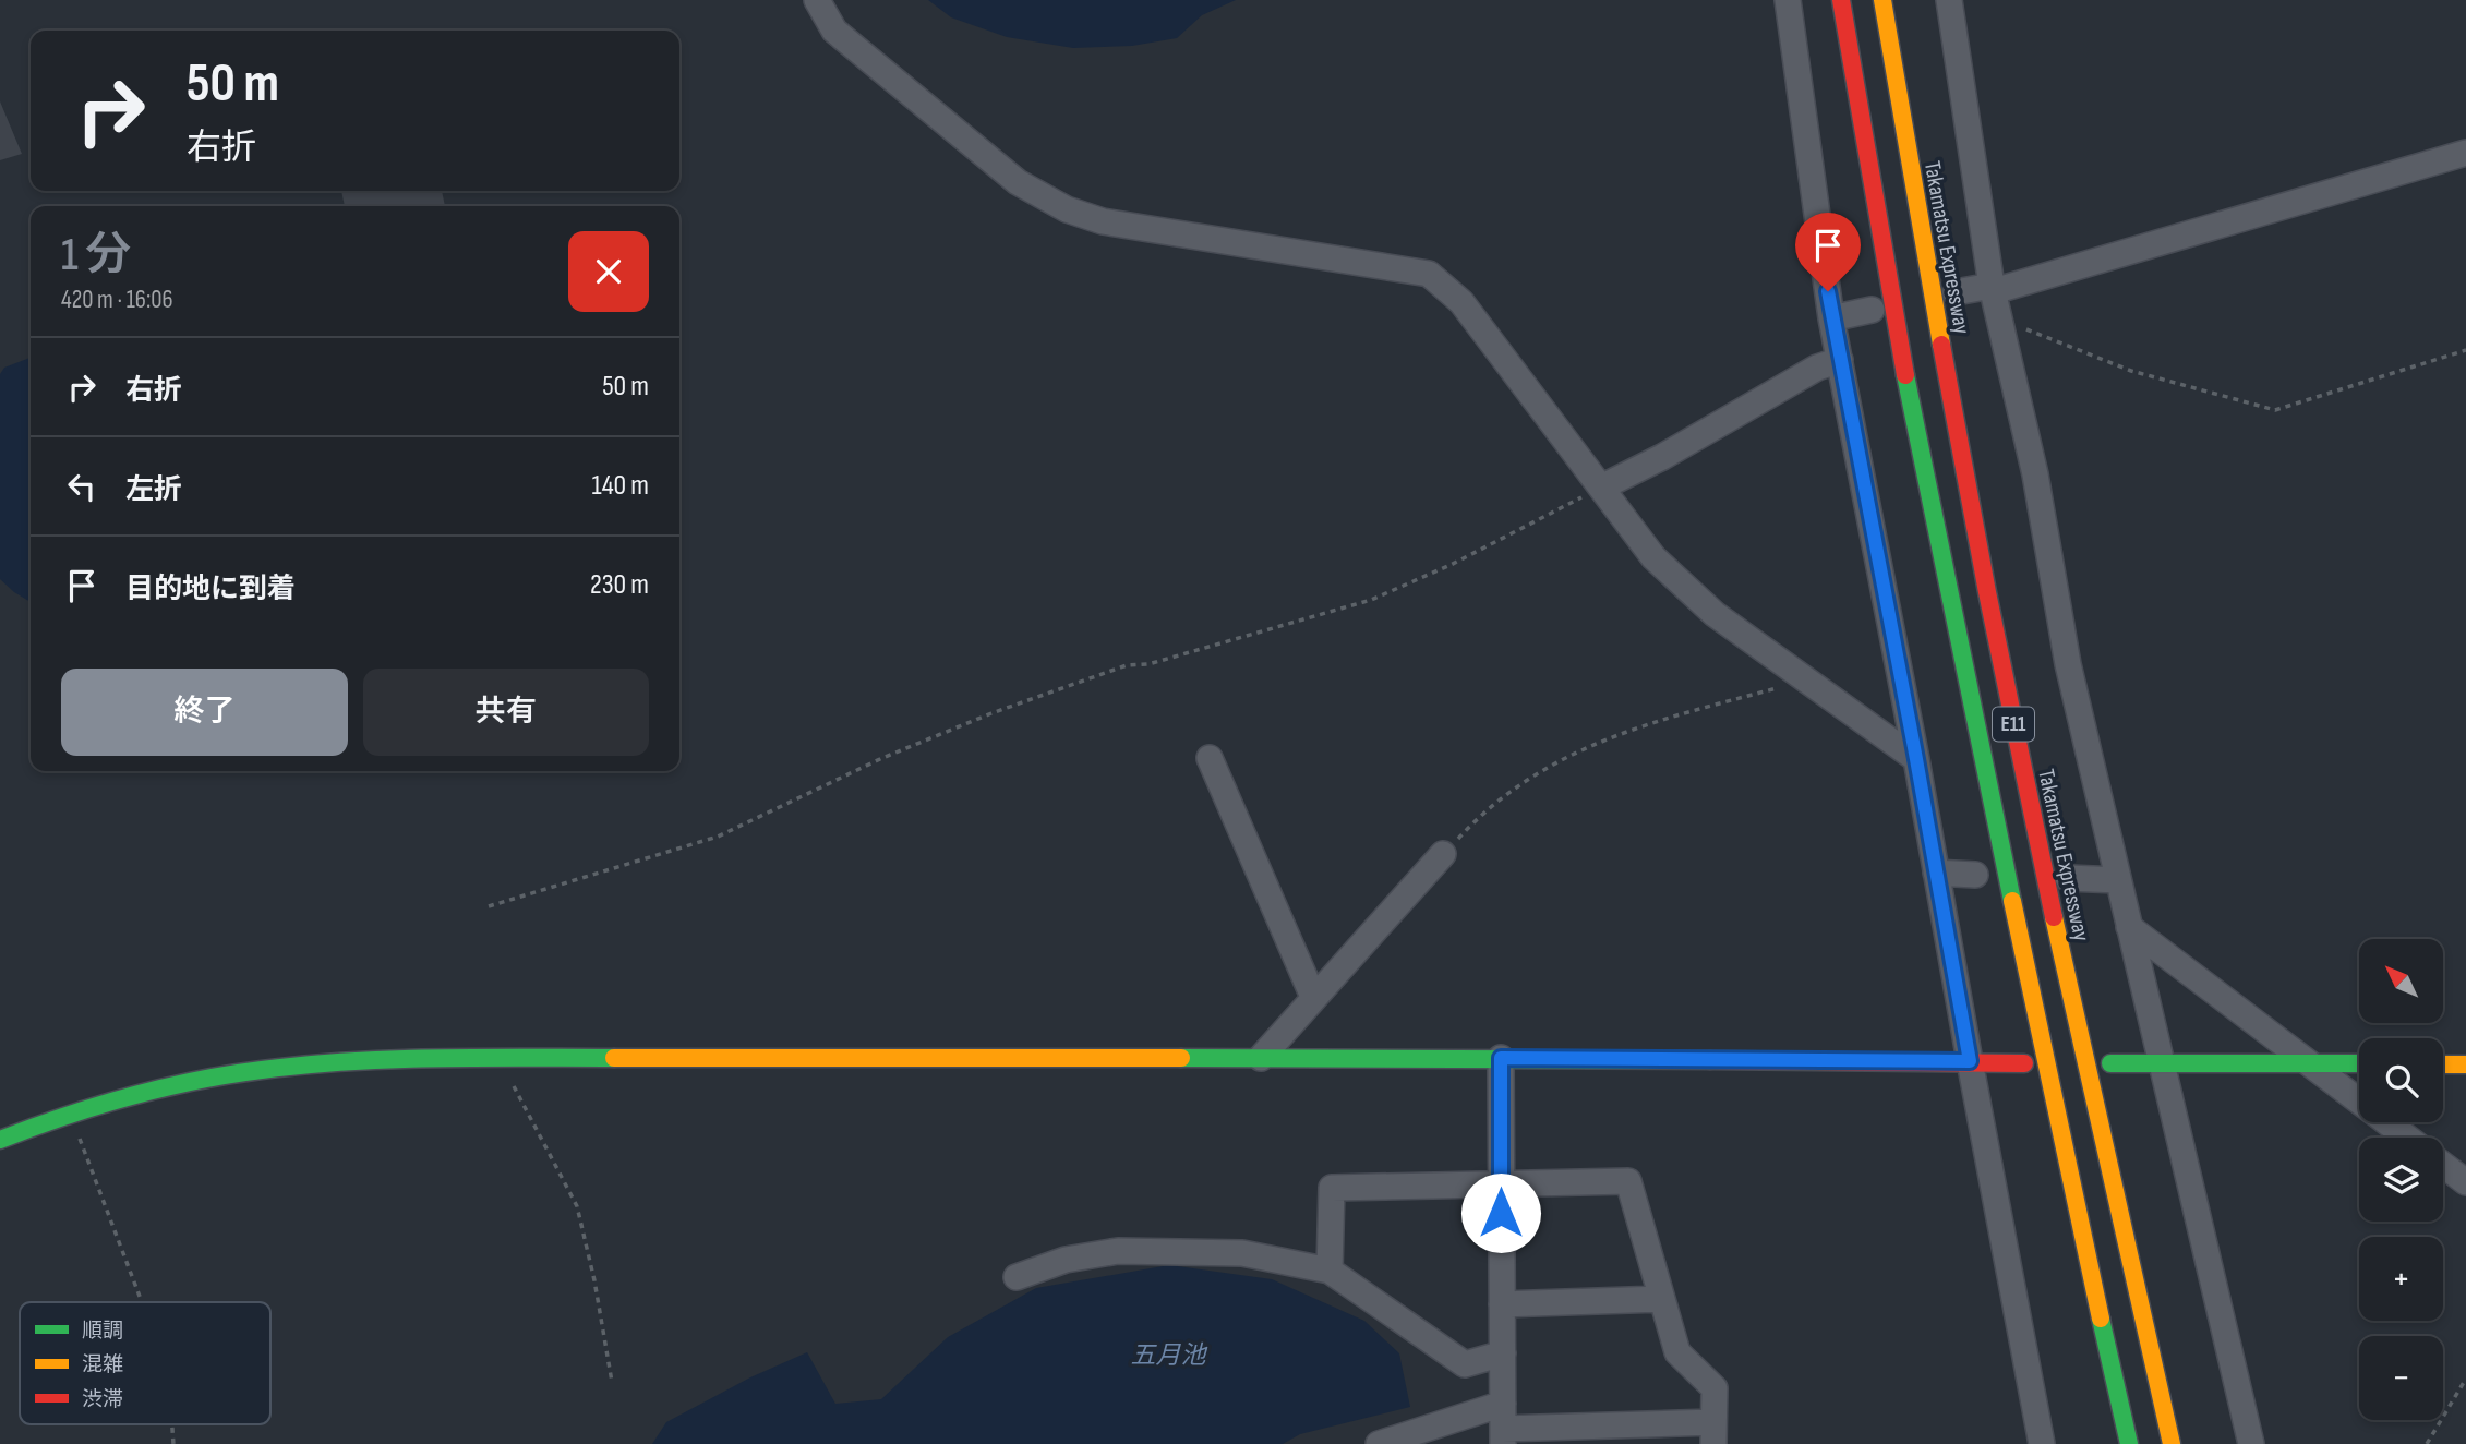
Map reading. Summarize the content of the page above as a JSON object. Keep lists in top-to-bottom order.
{
  "streets": {
    "main road": ["Takamatsu Expressway", "E11"]
  },
  "water": ["五月池"],
  "legend": ["順調", "混雑", "渋滞"],
  "north": "top left",
  "page": {
    "turn": ["50 m", "右折"],
    "heading": ["1 分", "420 m · 16:06"],
    "list": [
      {
        "name": "右折",
        "value": "50 m"
      },
      {
        "name": "左折",
        "value": "140 m"
      },
      {
        "name": "目的地に到着",
        "value": "230 m"
      }
    ],
    "buttons": ["終了", "共有"],
    "map_buttons": ["+", "−"]
  }
}
